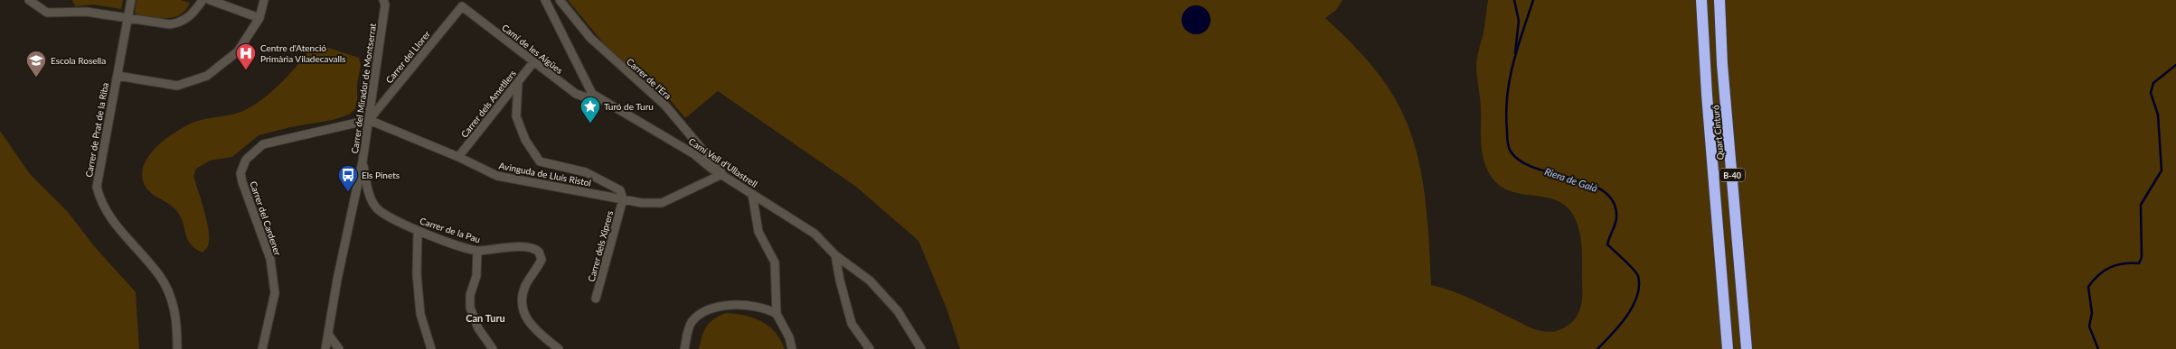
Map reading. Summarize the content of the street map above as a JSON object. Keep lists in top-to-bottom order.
{
  "streets": {
    "highway": ["Quart Cinturó", "B-40"],
    "street": [
      "Camí de les Aigües",
      "Carrer del Llorer",
      "Carrer de l'Era",
      "Carrer del Mirador de Montserrat",
      "Carrer dels Ametllers",
      "Carrer de Prat de la Riba",
      "Camí Vell d'Ullastrell",
      "Avinguda de Lluís Ristol",
      "Carrer del Cardener",
      "Carrer de la Pau",
      "Carrer dels Xiprers"
    ]
  },
  "crossings": [
    ["Camí de les Aigües", "Carrer del Llorer"],
    ["Camí de les Aigües", "Carrer dels Ametllers"],
    ["Camí de les Aigües", "Camí Vell d'Ullastrell"],
    ["Carrer del Llorer", "Carrer del Mirador de Montserrat"],
    ["Carrer del Llorer", "Avinguda de Lluís Ristol"],
    ["Carrer del Llorer", "Carrer del Cardener"],
    ["Carrer de l'Era", "Camí Vell d'Ullastrell"],
    ["Carrer de l'Era", "Avinguda de Lluís Ristol"],
    ["Carrer del Mirador de Montserrat", "Avinguda de Lluís Ristol"],
    ["Carrer del Mirador de Montserrat", "Carrer del Cardener"],
    ["Carrer del Mirador de Montserrat", "Carrer de la Pau"],
    ["Carrer dels Ametllers", "Avinguda de Lluís Ristol"],
    ["Camí Vell d'Ullastrell", "Avinguda de Lluís Ristol"],
    ["Avinguda de Lluís Ristol", "Carrer del Cardener"],
    ["Avinguda de Lluís Ristol", "Carrer dels Xiprers"]
  ],
  "districts": ["Can Turu"],
  "water": ["Riera de Gaià"],
  "places": {
    "hospital": ["Centre d'Atenció Primària Viladecavalls"],
    "school or university": ["Escola Rosella"],
    "place": ["Turó de Turu"],
    "bus stop": ["Els Pinets"]
  }
}
